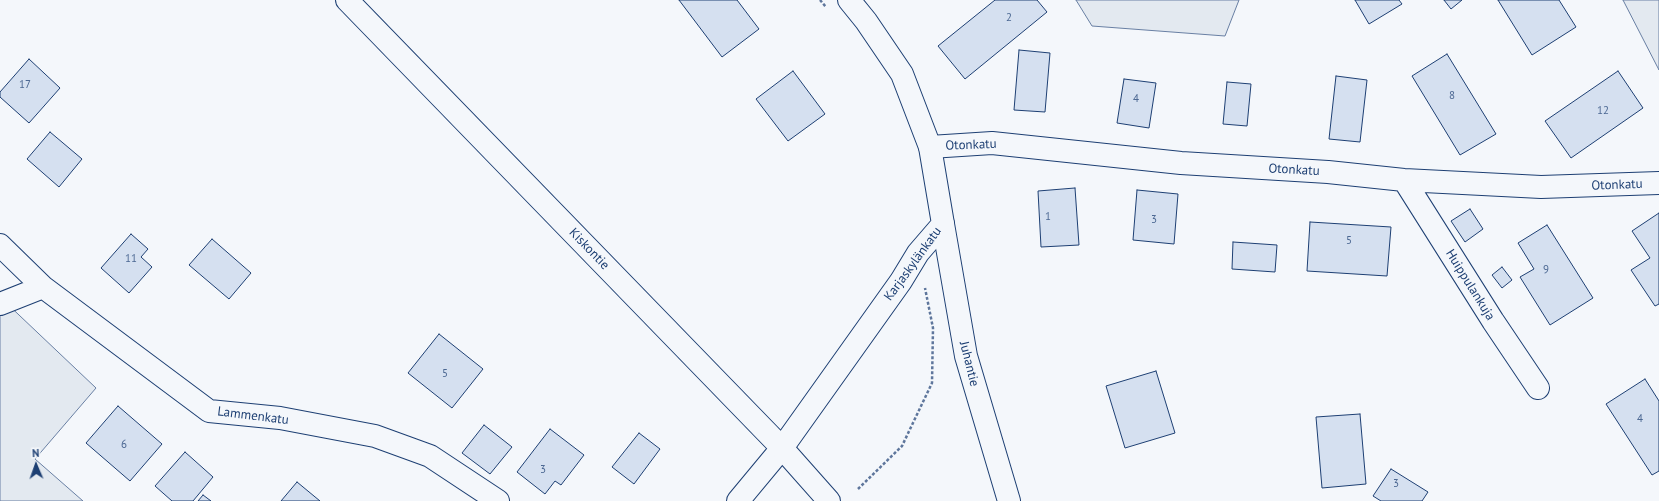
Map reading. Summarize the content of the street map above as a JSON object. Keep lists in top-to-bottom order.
{
  "streets": {
    "street": [
      "Otonkatu",
      "Kiskontie",
      "Karjaskylänkatu",
      "Huippulankuja",
      "Juhantie",
      "Lammenkatu"
    ]
  },
  "crossings": [
    ["Otonkatu", "Karjaskylänkatu"],
    ["Otonkatu", "Huippulankuja"],
    ["Kiskontie", "Karjaskylänkatu"],
    ["Karjaskylänkatu", "Juhantie"]
  ],
  "house_numbers": [
    "2",
    "17",
    "8",
    "4",
    "12",
    "1",
    "3",
    "5",
    "11",
    "9",
    "5",
    "4",
    "6",
    "3",
    "3"
  ],
  "north": "top"
}
